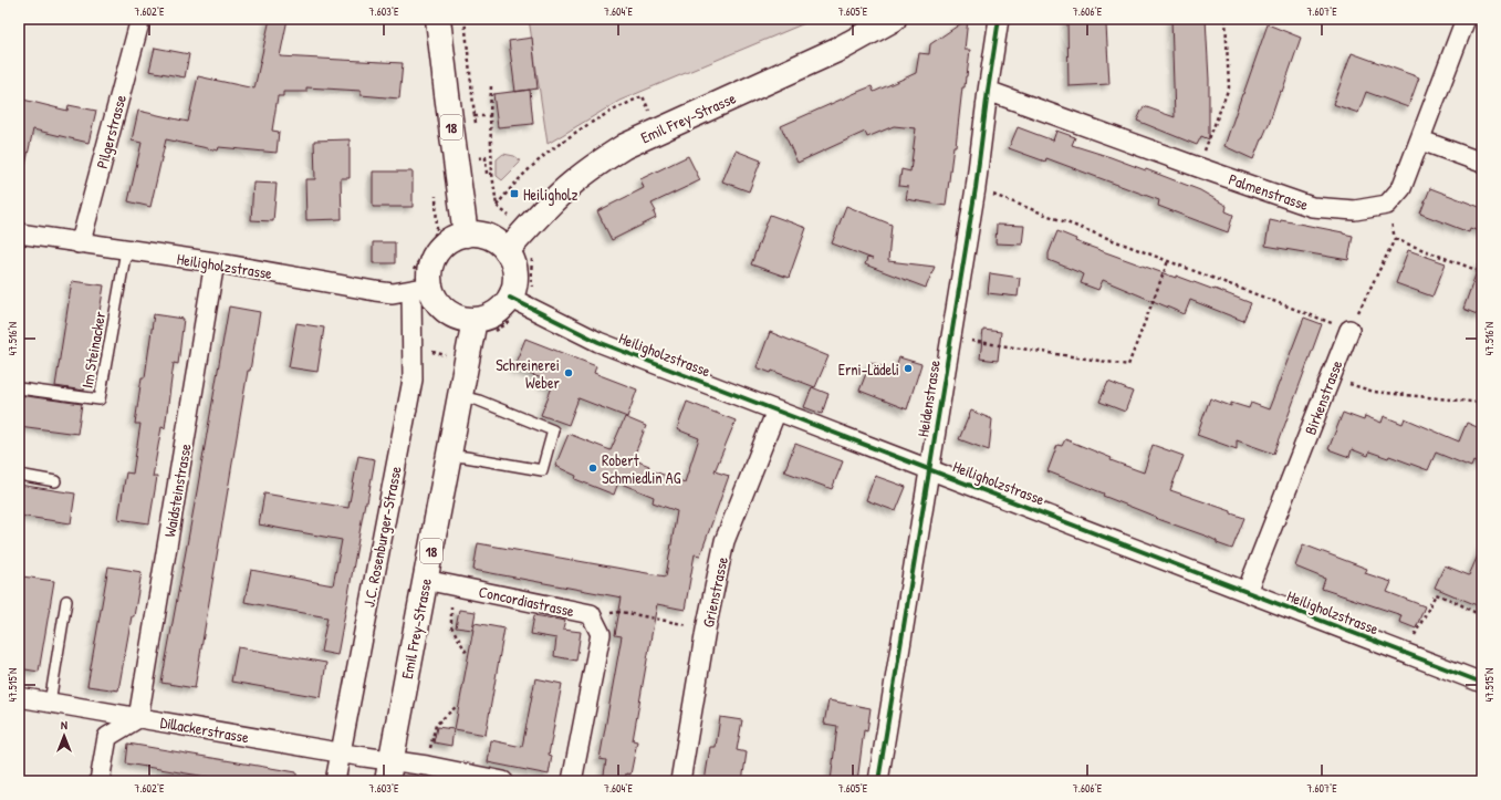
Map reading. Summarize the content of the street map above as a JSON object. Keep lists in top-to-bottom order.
{
  "streets": {
    "main road": ["Emil Frey-Strasse", "18"],
    "street": [
      "Pilgerstrasse",
      "Palmenstrasse",
      "Heiligholzstrasse",
      "Birkenstrasse",
      "Heidenstrasse",
      "Waidsteinstrasse",
      "J.C. Rosenburger-Strasse",
      "Grienstrasse",
      "Concordiastrasse",
      "Dillackerstrasse"
    ],
    "lane": ["Im Steinacker"]
  },
  "crossings": [
    ["Emil Frey-Strasse", "18"],
    ["Emil Frey-Strasse", "Heiligholzstrasse"],
    ["Emil Frey-Strasse", "J.C. Rosenburger-Strasse"],
    ["Emil Frey-Strasse", "Concordiastrasse"],
    ["Emil Frey-Strasse", "Dillackerstrasse"],
    ["18", "Heiligholzstrasse"],
    ["18", "J.C. Rosenburger-Strasse"],
    ["Pilgerstrasse", "Heiligholzstrasse"],
    ["Palmenstrasse", "Heidenstrasse"],
    ["Heiligholzstrasse", "Im Steinacker"],
    ["Heiligholzstrasse", "Birkenstrasse"],
    ["Heiligholzstrasse", "Heidenstrasse"],
    ["Heiligholzstrasse", "Waidsteinstrasse"],
    ["Heiligholzstrasse", "J.C. Rosenburger-Strasse"],
    ["Heiligholzstrasse", "Grienstrasse"],
    ["Waidsteinstrasse", "Dillackerstrasse"],
    ["J.C. Rosenburger-Strasse", "Dillackerstrasse"]
  ],
  "places": {
    "transit": ["Heiligholz"],
    "other": ["Erni-Lädeli", "Schreinerei Weber", "Robert Schmiedlin AG"]
  },
  "north": "top",
  "coordinates": [
    "7.602°E",
    "7.603°E",
    "7.604°E",
    "7.605°E",
    "7.606°E",
    "7.607°E",
    "47.516°N",
    "47.515°N"
  ]
}
